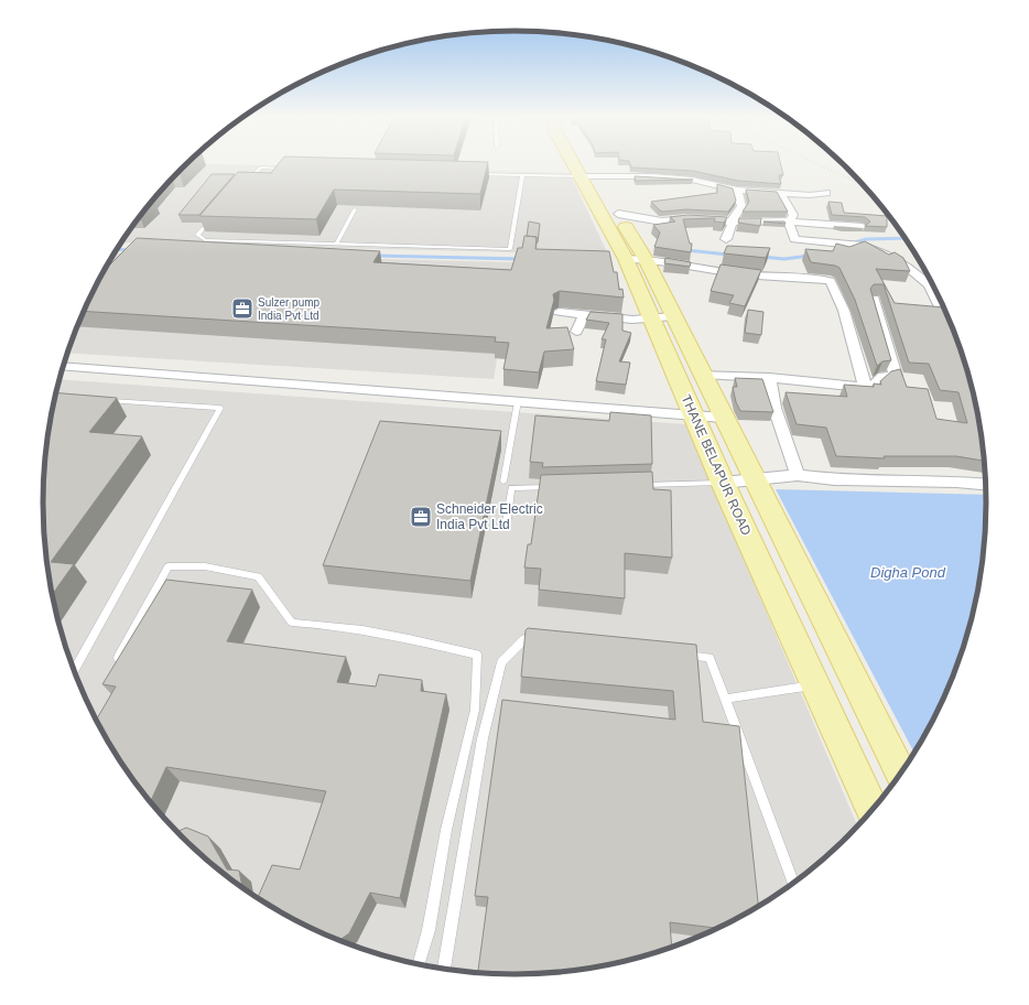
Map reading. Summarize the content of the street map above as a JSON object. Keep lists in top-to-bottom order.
{
  "streets": {
    "main road": ["THANE BELAPUR ROAD"]
  },
  "water": ["Digha Pond"],
  "places": {
    "office": ["Sulzer pump India Pvt Ltd", "Schneider Electric India Pvt Ltd"]
  }
}
